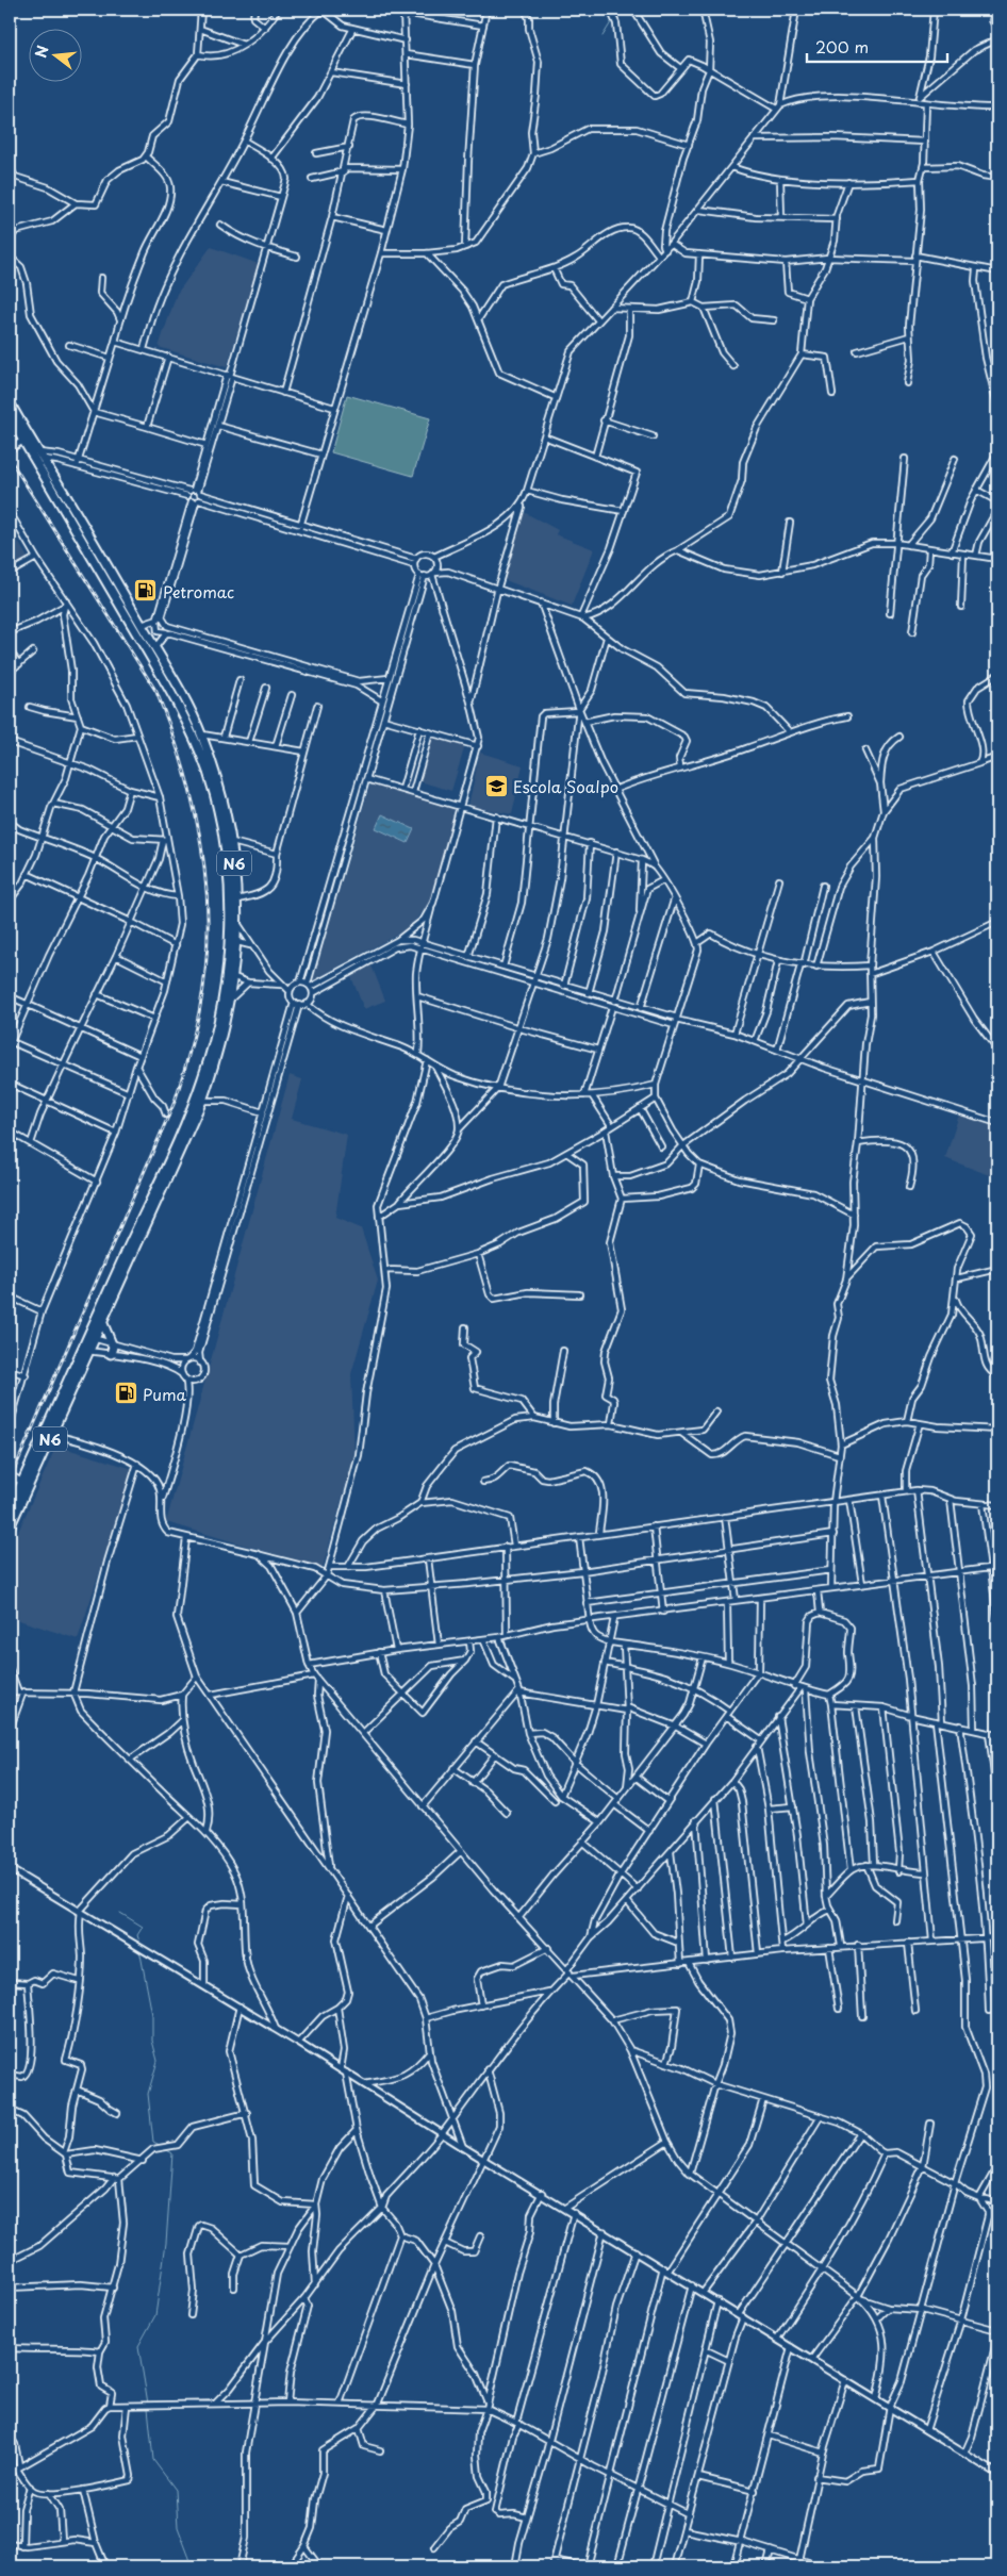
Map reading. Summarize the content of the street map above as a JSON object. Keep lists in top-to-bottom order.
{
  "streets": {
    "highway": ["N6"]
  },
  "places": {
    "fuel station": ["Petromac", "Puma"],
    "school or university": ["Escola Soalpo"]
  },
  "scale_bar": "200 m",
  "north": "left"
}
